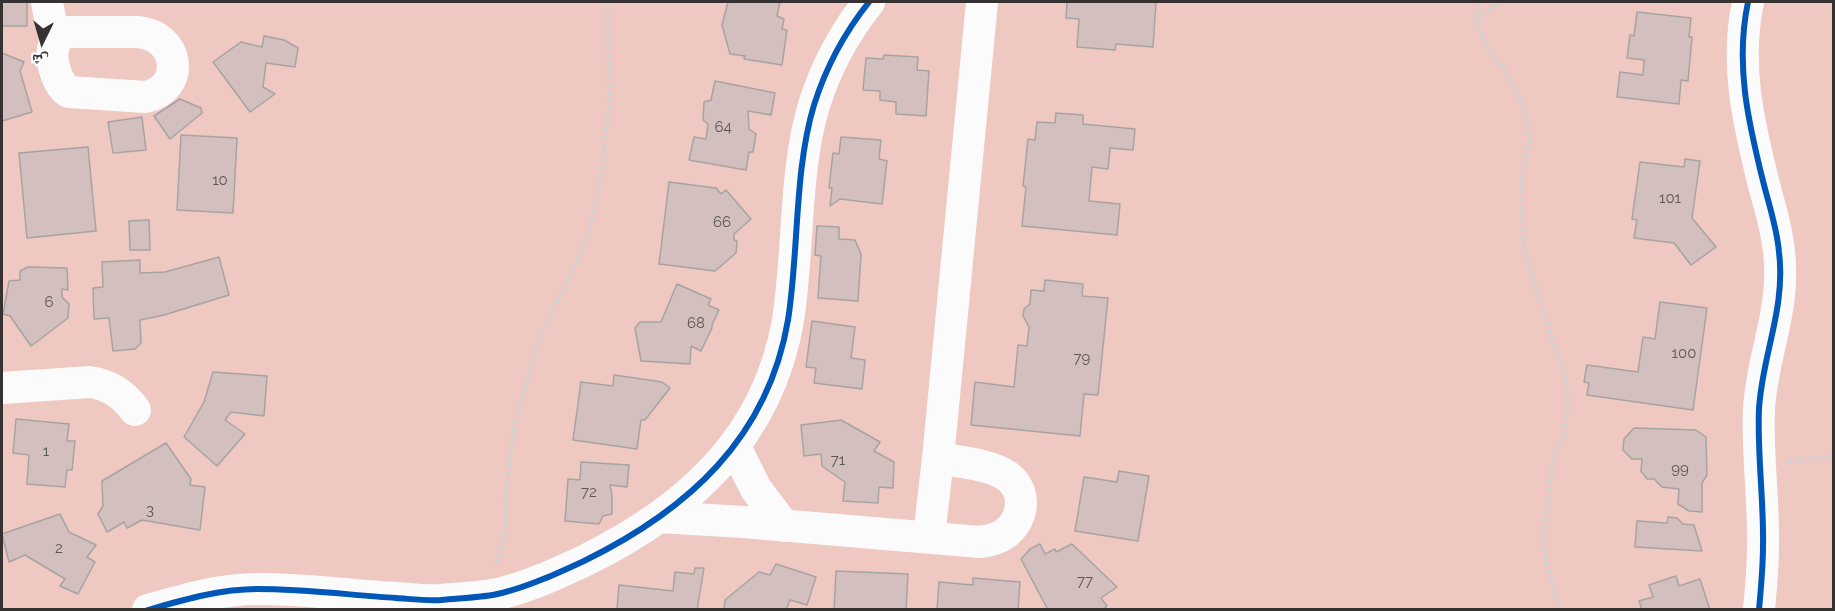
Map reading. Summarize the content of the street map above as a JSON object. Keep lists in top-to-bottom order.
{
  "house_numbers": [
    "64",
    "10",
    "101",
    "66",
    "6",
    "68",
    "100",
    "79",
    "1",
    "71",
    "99",
    "72",
    "3",
    "2",
    "77"
  ],
  "north": "bottom"
}
